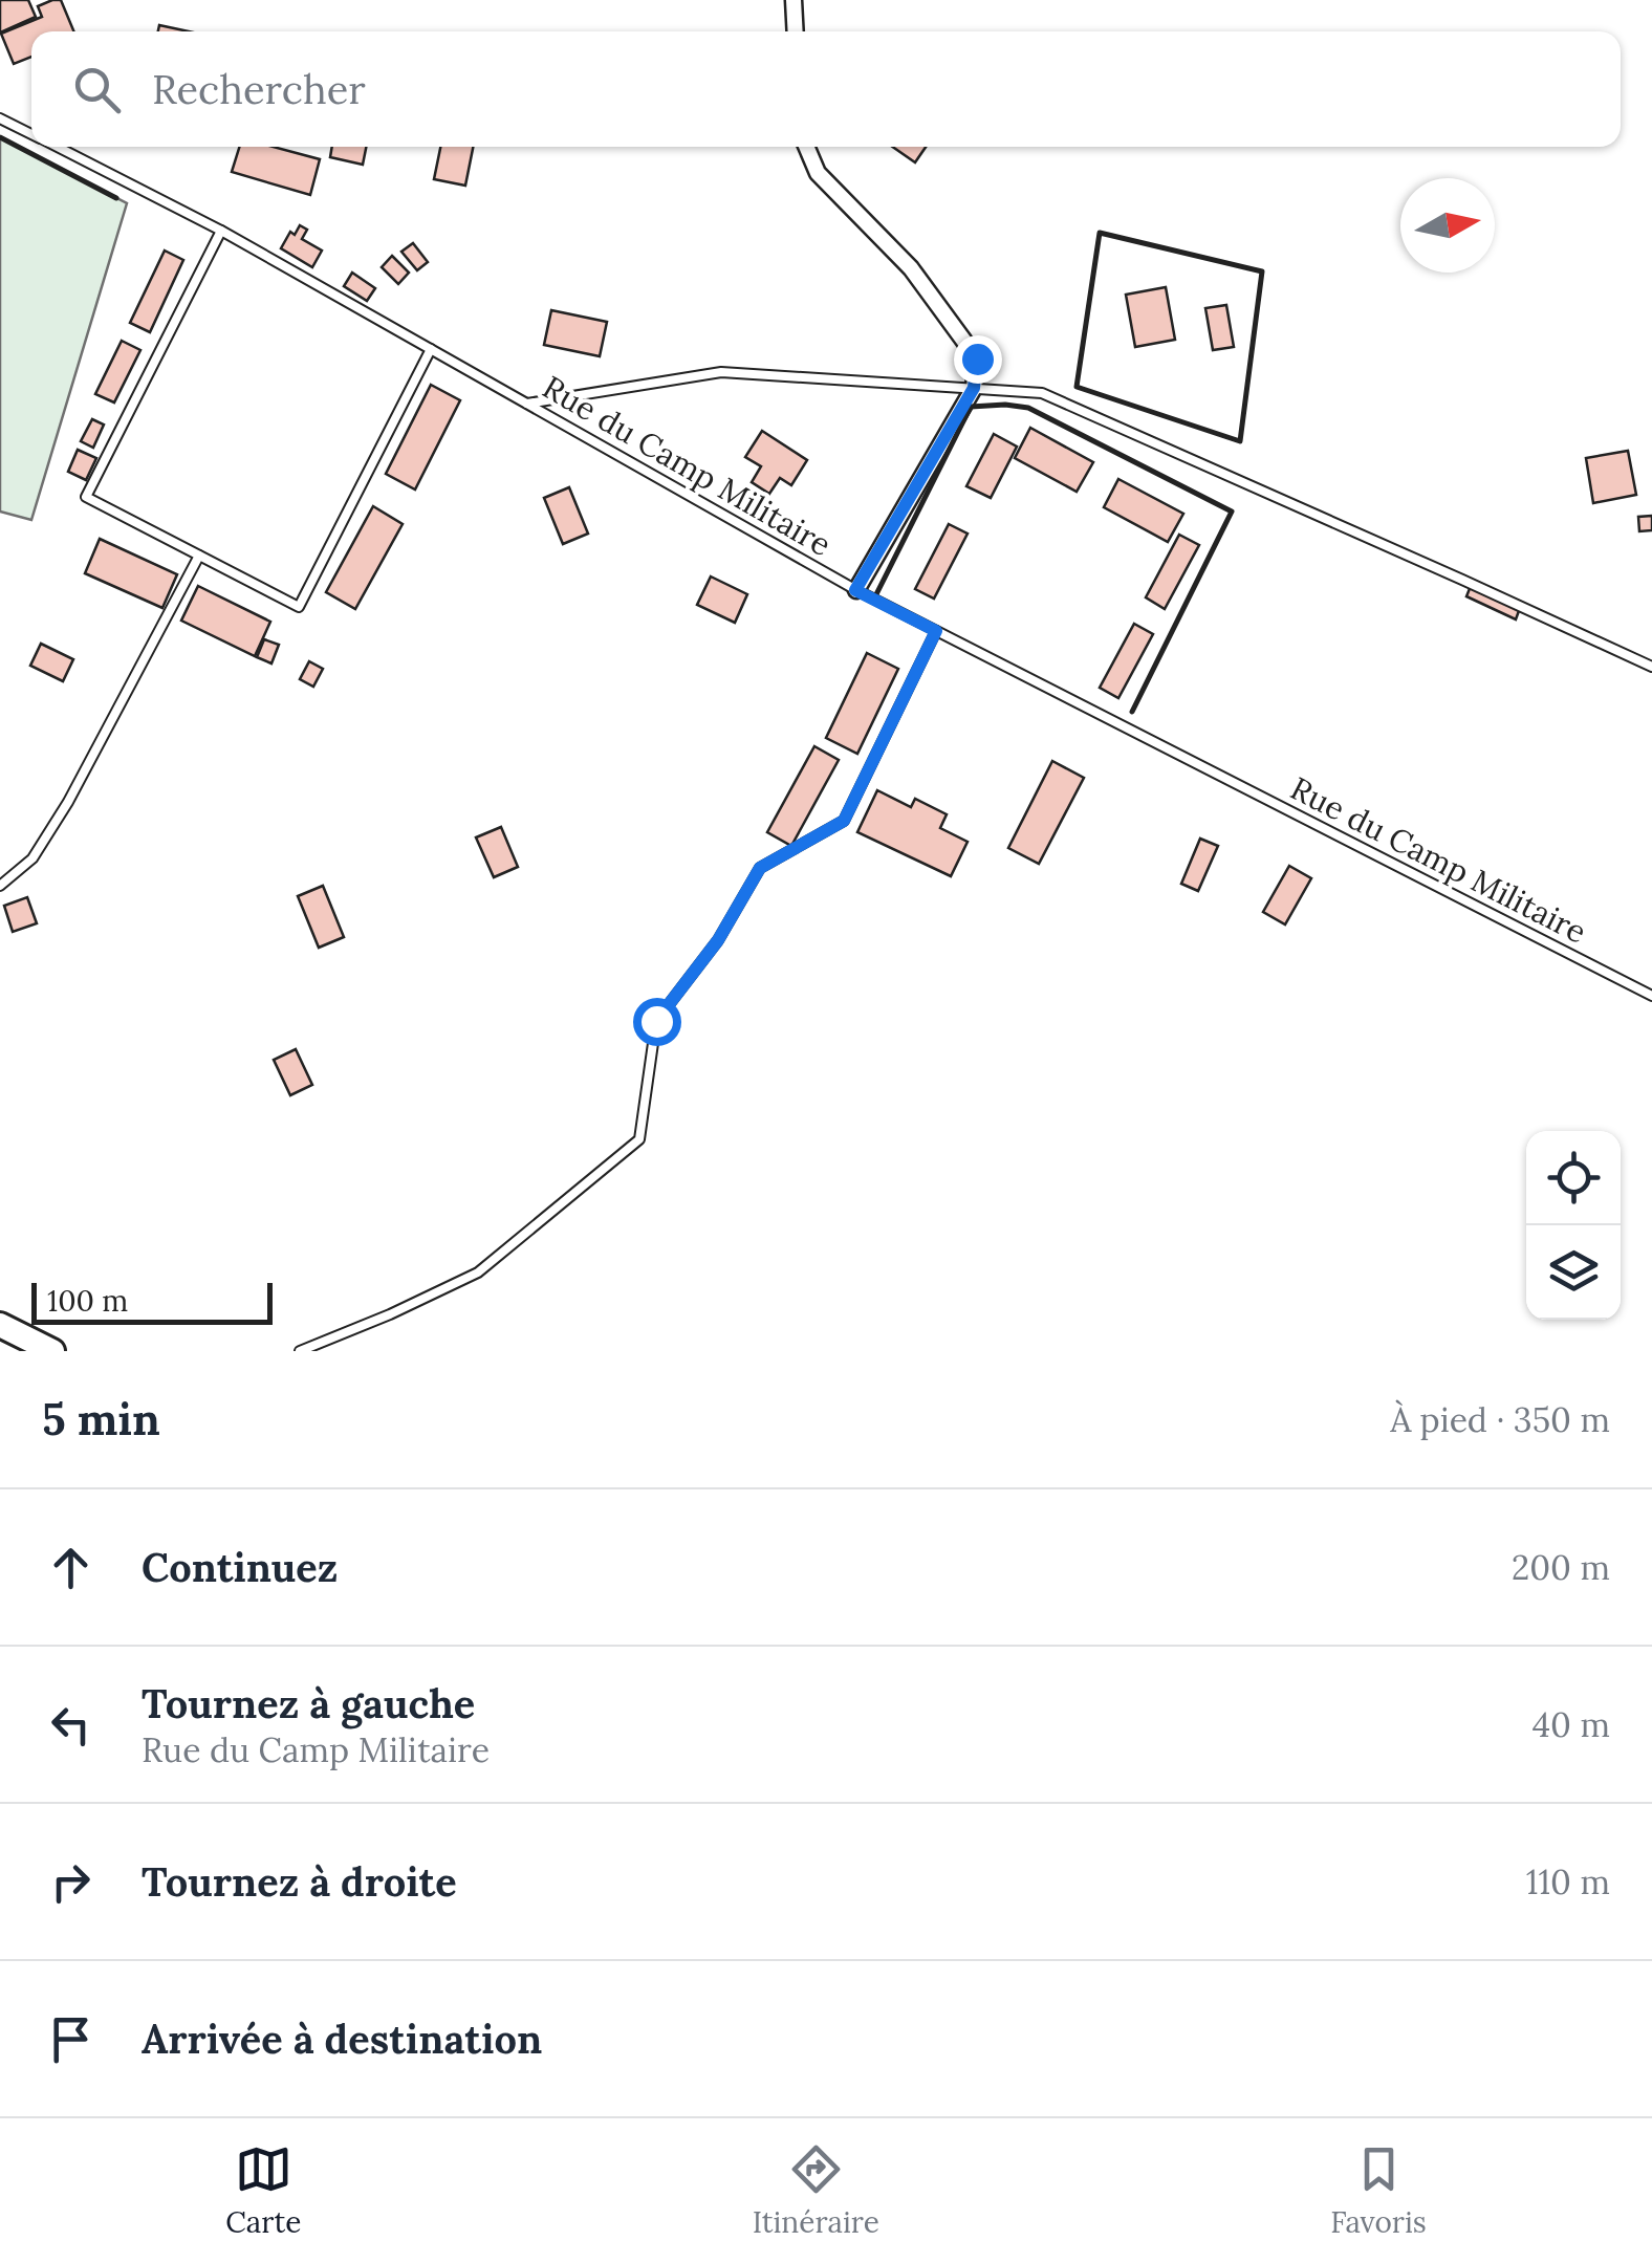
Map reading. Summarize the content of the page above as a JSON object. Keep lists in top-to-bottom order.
{
  "streets": {
    "lane": ["Rue du Camp Militaire"]
  },
  "scale_bar": "100 m",
  "north": "right",
  "page": {
    "search": "Rechercher",
    "scale": "100 m",
    "heading": ["5 min", "À pied · 350 m"],
    "list": [
      ["Continuez", "200 m"],
      ["Tournez à gauche", "Rue du Camp Militaire", "40 m"],
      ["Tournez à droite", "110 m"],
      "Arrivée à destination"
    ],
    "nav": ["Carte", "Itinéraire", "Favoris"]
  }
}
